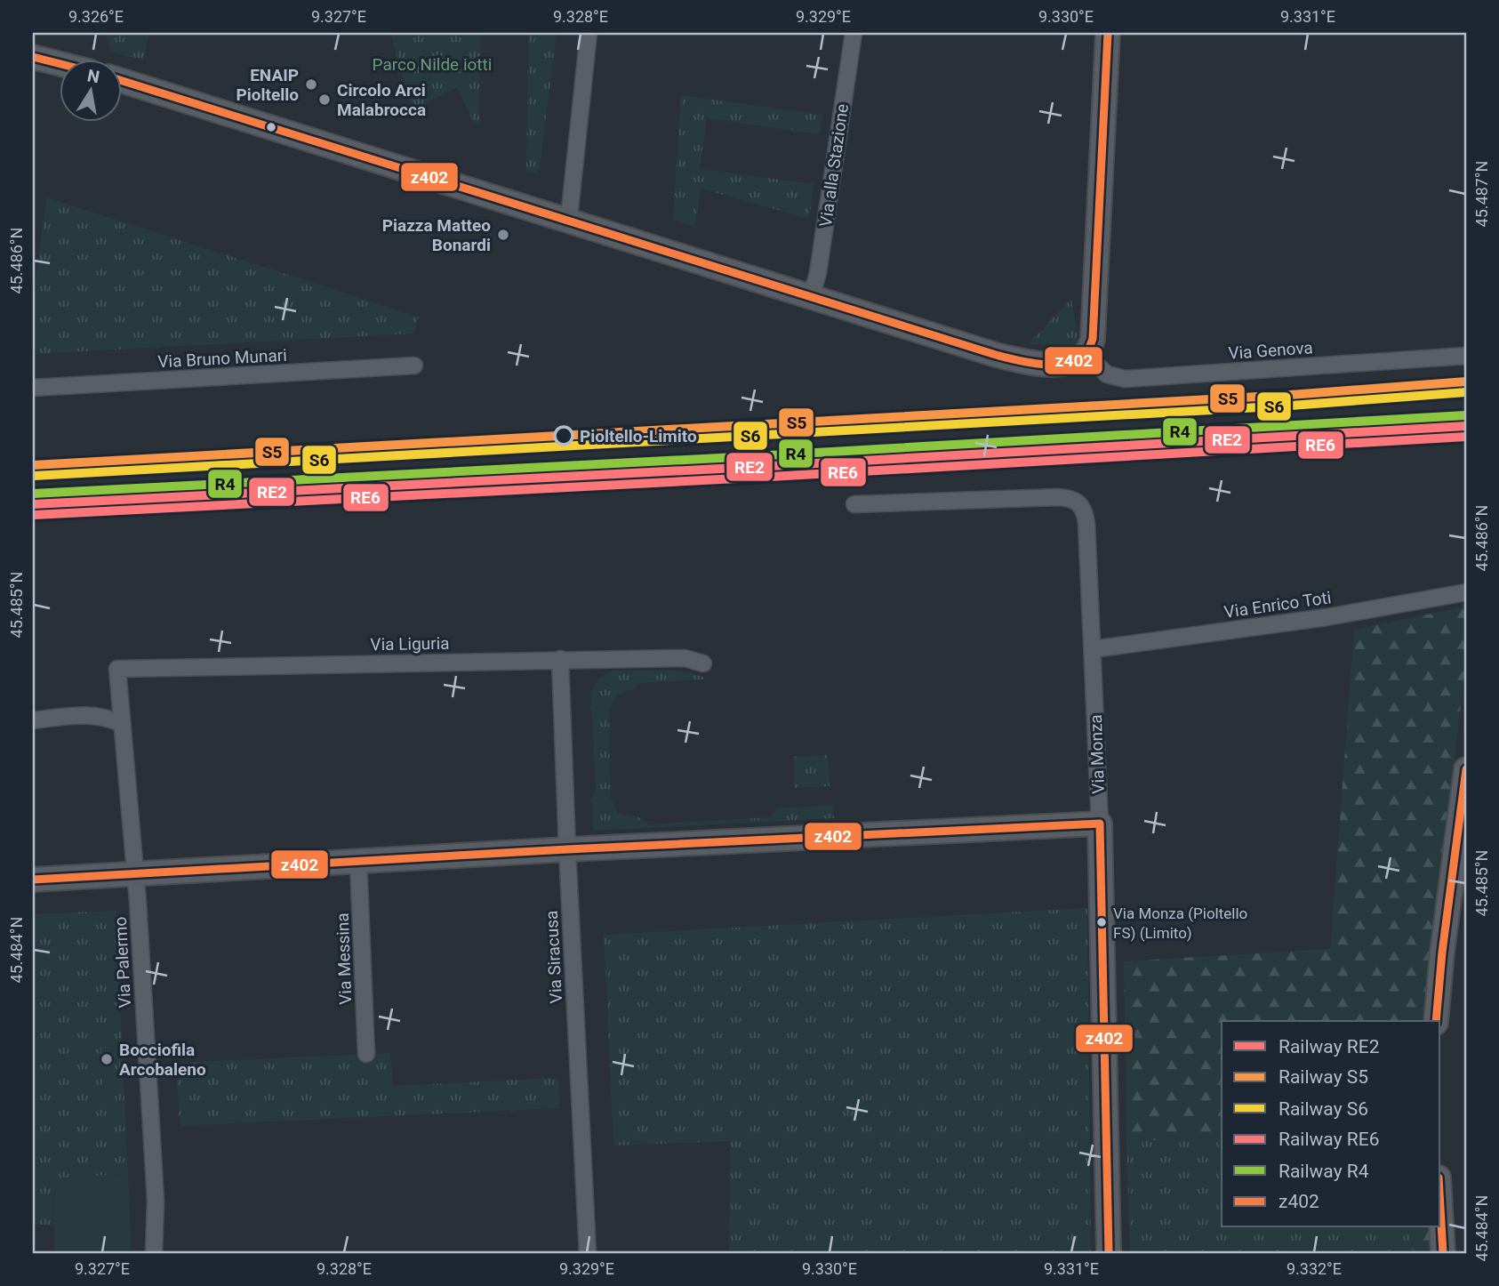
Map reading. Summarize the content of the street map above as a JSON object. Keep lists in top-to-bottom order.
{
  "streets": {
    "street": [
      "Via alla Stazione",
      "Via Genova",
      "Via Bruno Munari",
      "Via Enrico Toti",
      "Via Liguria",
      "Via Monza",
      "Via Siracusa",
      "Via Messina",
      "Via Palermo"
    ]
  },
  "crossings": [
    ["Via Enrico Toti", "Via Monza"],
    ["Via Liguria", "Via Siracusa"],
    ["Via Liguria", "Via Palermo"]
  ],
  "parks": ["Parco Nilde iotti"],
  "places": [
    "ENAIP Pioltello",
    "Circolo Arci Malabrocca",
    "Piazza Matteo Bonardi",
    "Pioltello-Limito",
    "Via Monza (Pioltello FS) (Limito)",
    "Bocciofila Arcobaleno"
  ],
  "lines": [
    "transit line z402",
    "rail line S5",
    "rail line S6",
    "rail line R4",
    "rail line RE2",
    "rail line RE6"
  ],
  "legend": [
    "Railway RE2",
    "Railway S5",
    "Railway S6",
    "Railway RE6",
    "Railway R4",
    "z402"
  ],
  "north": "top",
  "coordinates": [
    "9.326°E",
    "9.327°E",
    "9.328°E",
    "9.329°E",
    "9.330°E",
    "9.331°E",
    "45.487°N",
    "45.486°N",
    "45.485°N",
    "45.484°N",
    "9.332°E"
  ]
}
